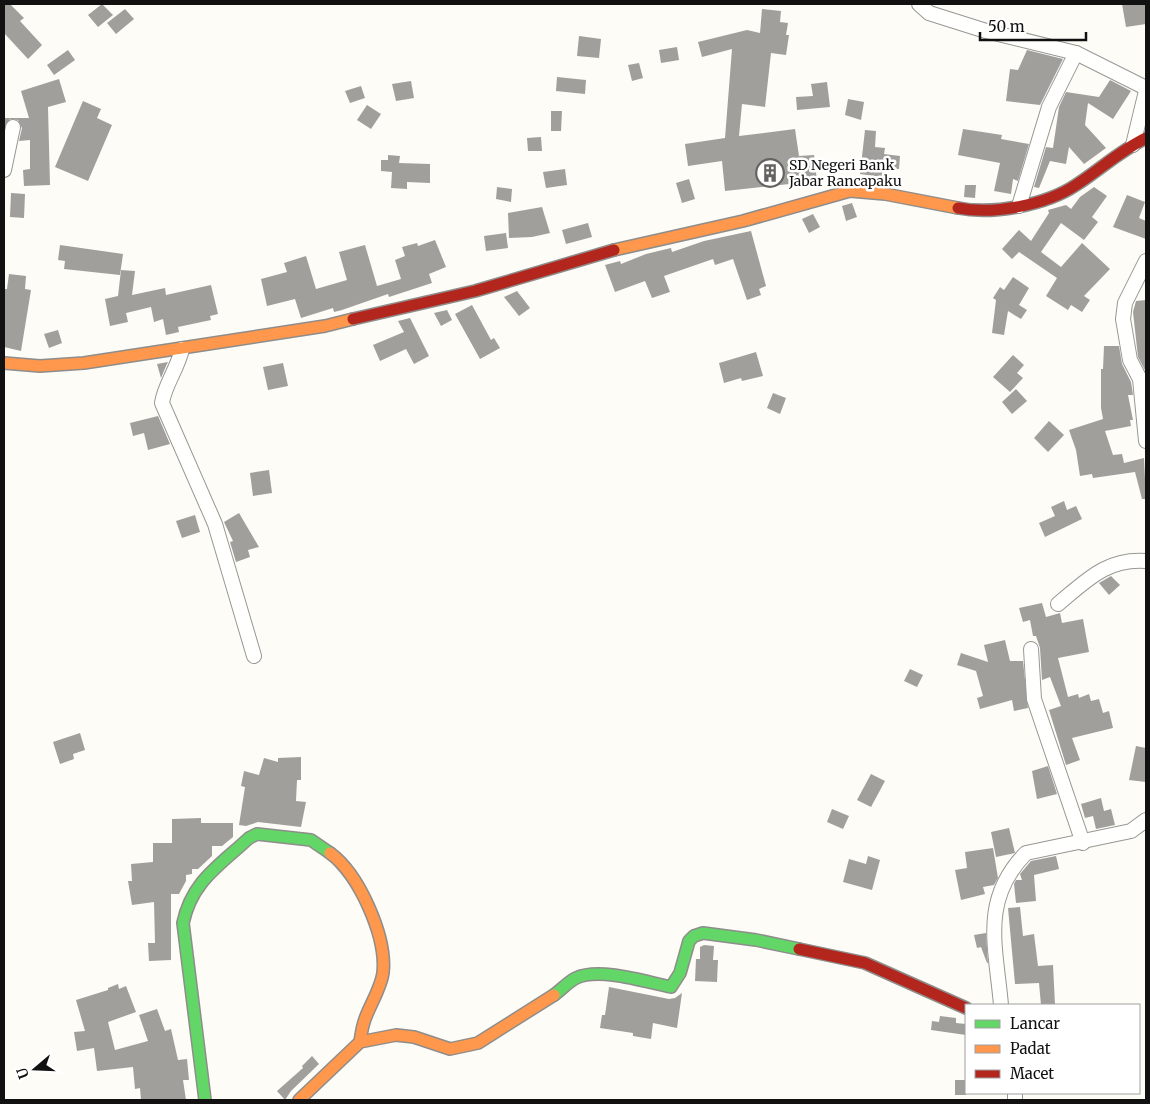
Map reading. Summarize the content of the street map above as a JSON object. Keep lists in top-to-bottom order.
{
  "places": {
    "building": ["SD Negeri Bank Jabar Rancapaku"]
  },
  "legend": ["Lancar", "Padat", "Macet"],
  "scale_bar": "50 m",
  "north": "left"
}
